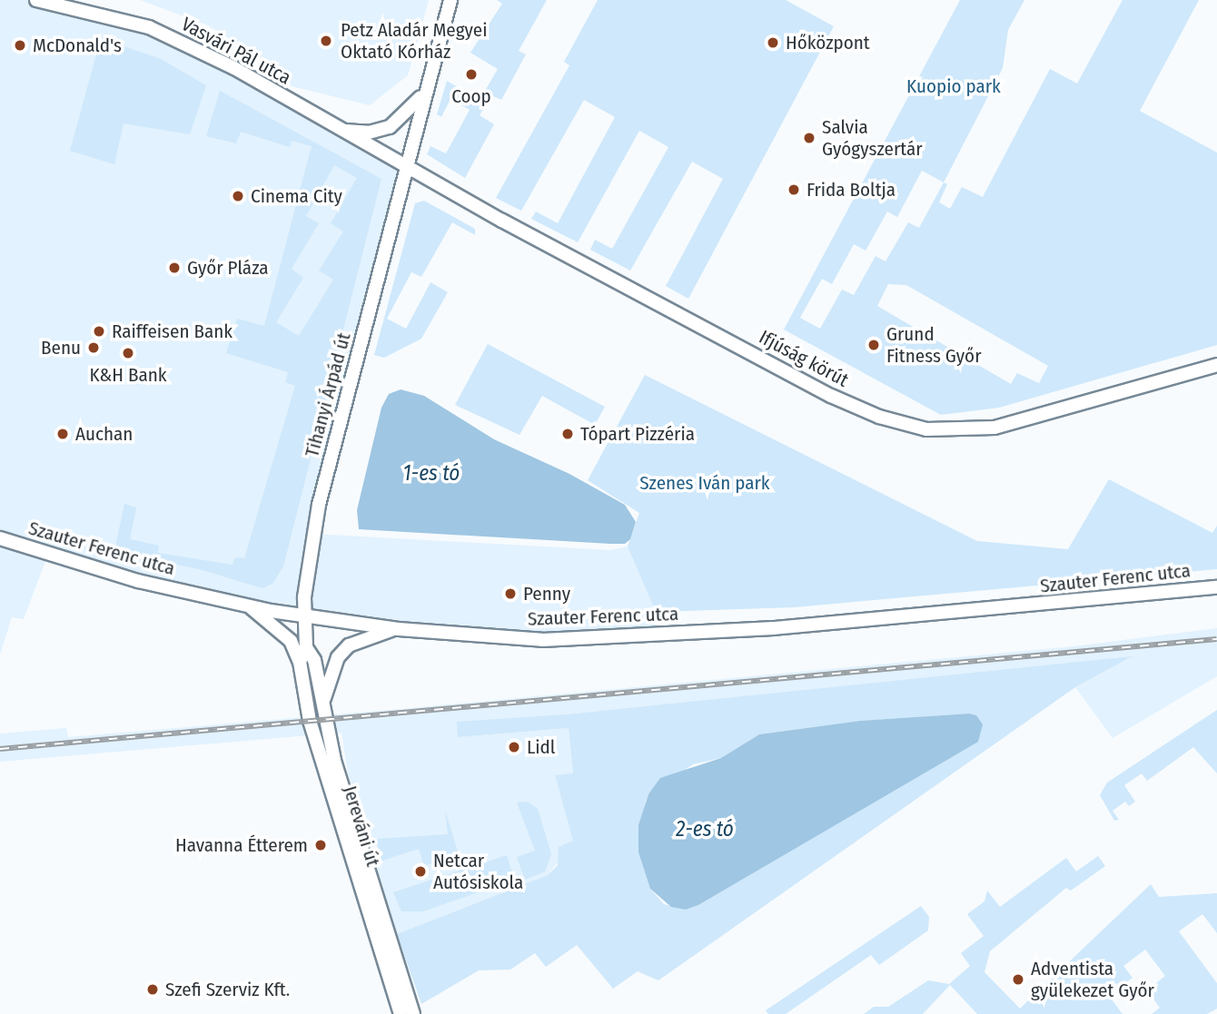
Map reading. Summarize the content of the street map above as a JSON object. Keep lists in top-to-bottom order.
{
  "streets": {
    "street": [
      "Vasvári Pál utca",
      "Ifjúság körút",
      "Tihanyi Árpád út",
      "Szauter Ferenc utca",
      "Jereváni út"
    ]
  },
  "crossings": [
    ["Vasvári Pál utca", "Ifjúság körút"],
    ["Vasvári Pál utca", "Tihanyi Árpád út"],
    ["Ifjúság körút", "Tihanyi Árpád út"],
    ["Tihanyi Árpád út", "Szauter Ferenc utca"],
    ["Tihanyi Árpád út", "Jereváni út"],
    ["Szauter Ferenc utca", "Jereváni út"]
  ],
  "water": ["1-es tó", "2-es tó"],
  "parks": ["Kuopio park", "Szenes Iván park"],
  "places": [
    "Petz Aladár Megyei Oktató Kórház",
    "Hőközpont",
    "McDonald's",
    "Coop",
    "Salvia Gyógyszertár",
    "Frida Boltja",
    "Cinema City",
    "Győr Pláza",
    "Raiffeisen Bank",
    "Grund Fitness Győr",
    "Benu",
    "K&H Bank",
    "Auchan",
    "Tópart Pizzéria",
    "Penny",
    "Lidl",
    "Havanna Étterem",
    "Netcar Autósiskola",
    "Adventista gyülekezet Győr",
    "Szefi Szerviz Kft."
  ]
}
